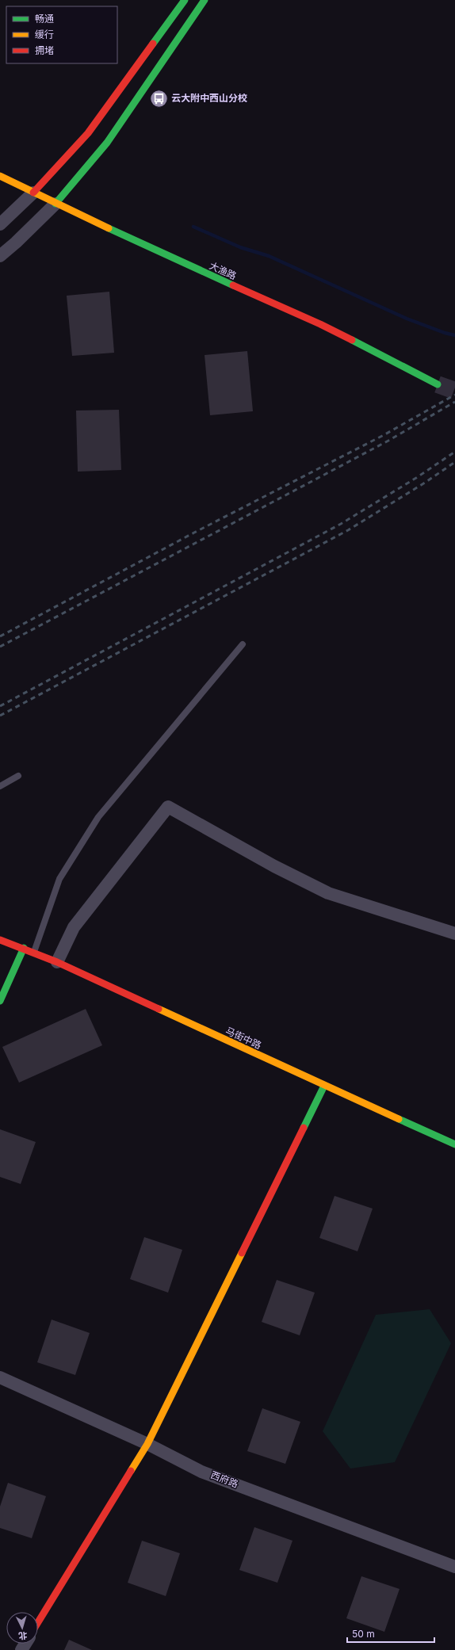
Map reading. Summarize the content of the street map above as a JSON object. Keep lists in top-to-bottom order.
{
  "streets": {
    "street": ["大渔路", "马街中路", "西府路"]
  },
  "places": {
    "bus stop": ["云大附中西山分校"]
  },
  "legend": ["畅通", "缓行", "拥堵"],
  "scale_bar": "50 m",
  "north": "bottom"
}
